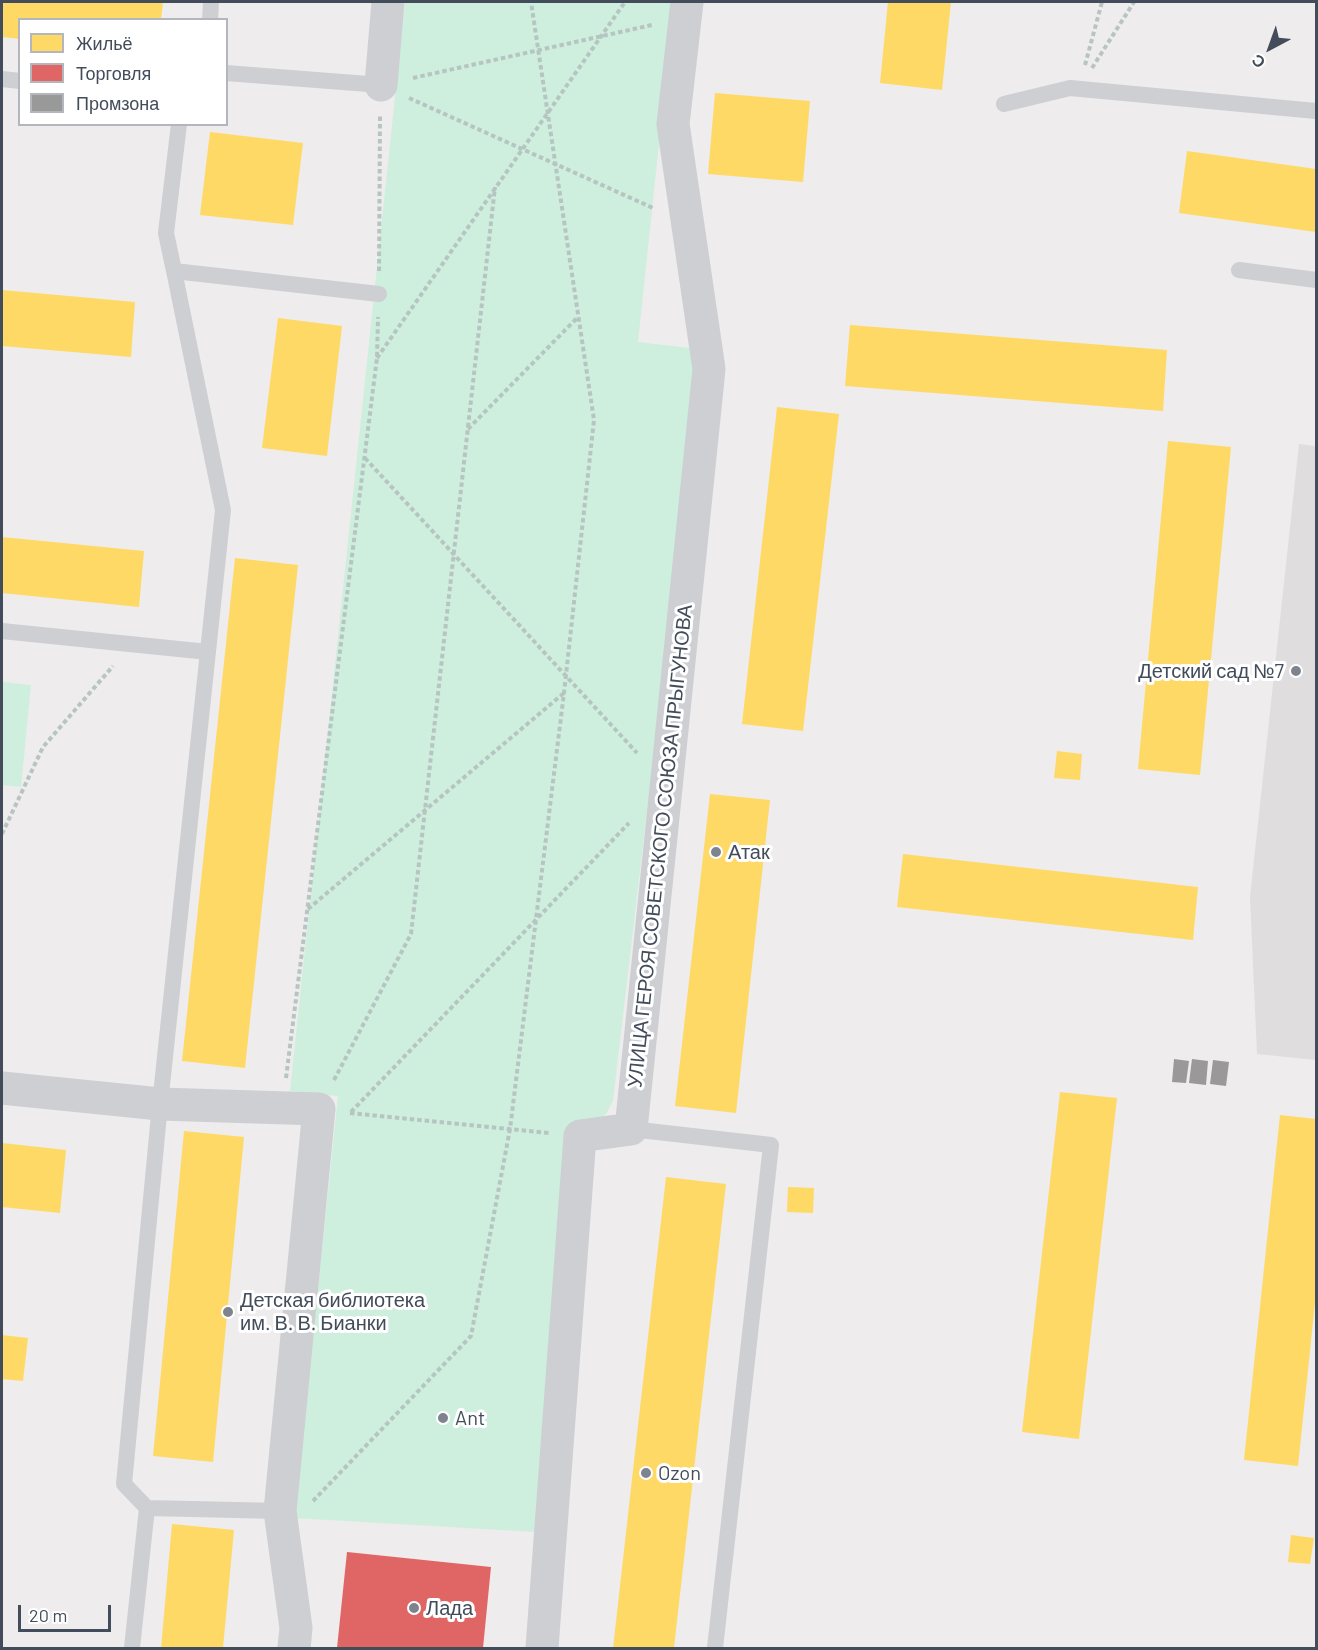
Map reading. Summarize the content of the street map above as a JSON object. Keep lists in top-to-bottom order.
{
  "streets": {
    "street": ["УЛИЦА ГЕРОЯ СОВЕТСКОГО СОЮЗА ПРЫГУНОВА"]
  },
  "places": [
    "Детский сад №7",
    "Атак",
    "Детская библиотека им. В. В. Бианки",
    "Ant",
    "Ozon",
    "Лада"
  ],
  "legend": ["Жильё", "Торговля", "Промзона"],
  "scale_bar": "20 m",
  "north": "bottom left"
}
